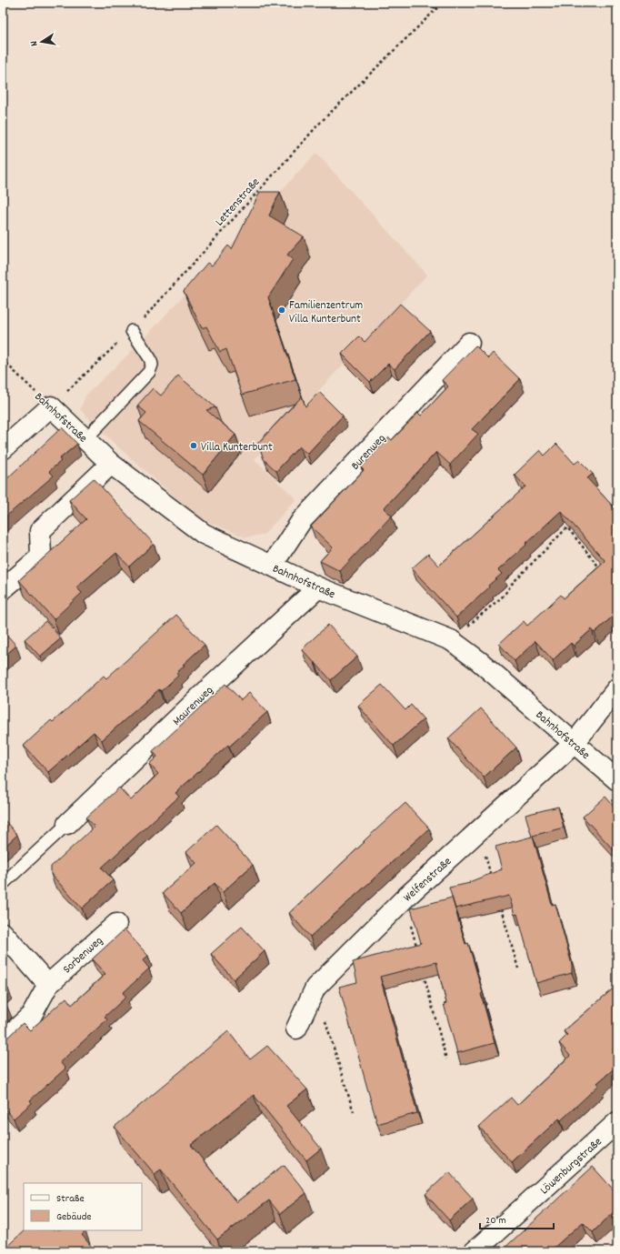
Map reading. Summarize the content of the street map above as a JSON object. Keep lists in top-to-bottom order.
{
  "streets": {
    "street": [
      "Bahnhofstraße",
      "Burenweg",
      "Maurenweg",
      "Welfenstraße",
      "Sorbenweg",
      "Löwenburgstraße"
    ],
    "path": ["Lettenstraße"]
  },
  "crossings": [
    ["Lettenstraße", "Bahnhofstraße"],
    ["Bahnhofstraße", "Burenweg"],
    ["Bahnhofstraße", "Maurenweg"],
    ["Bahnhofstraße", "Welfenstraße"]
  ],
  "places": ["Familienzentrum Villa Kunterbunt", "Villa Kunterbunt"],
  "legend": ["Straße", "Gebäude"],
  "scale_bar": "20 m",
  "north": "left"
}
